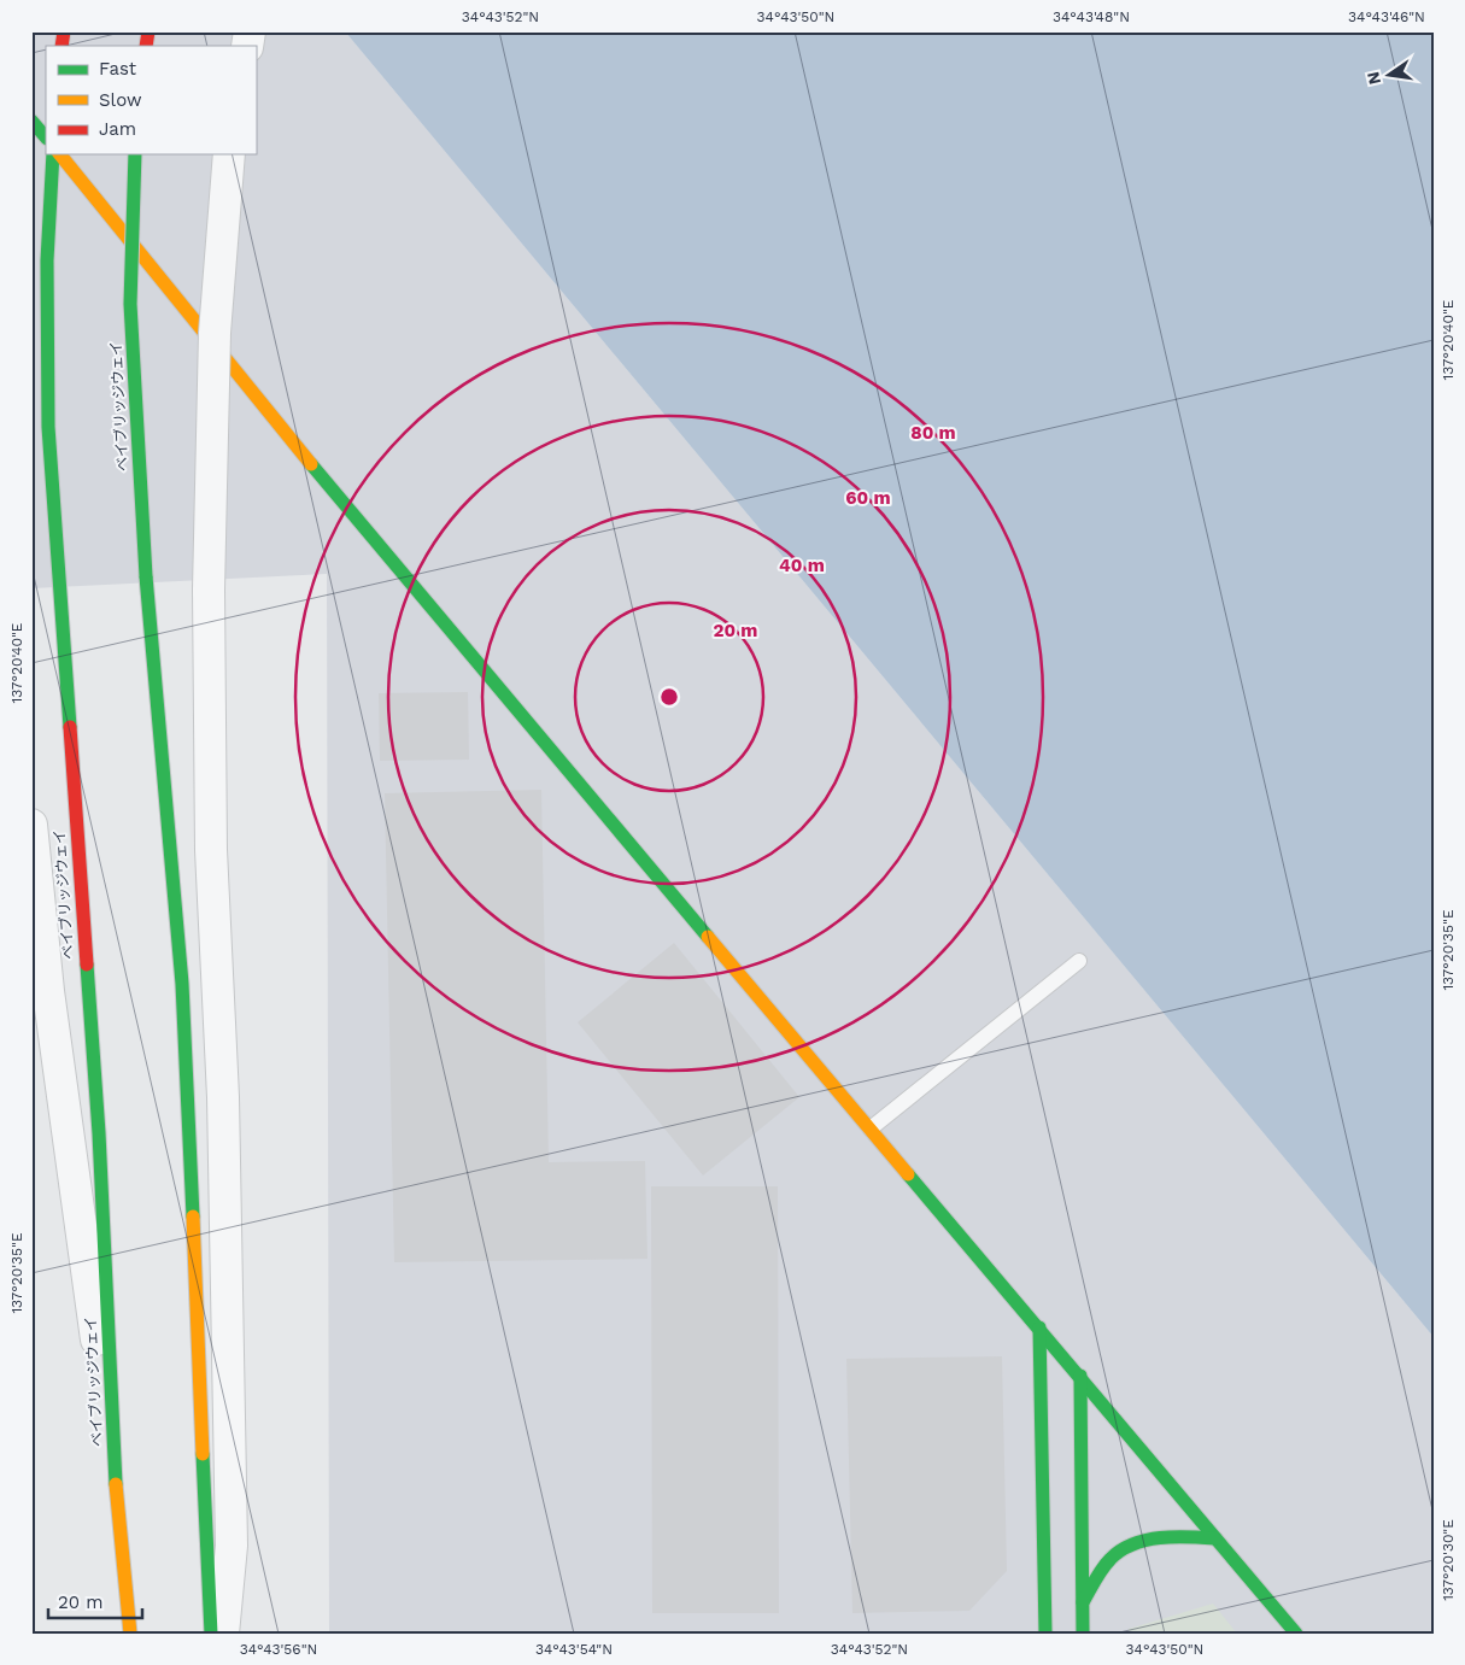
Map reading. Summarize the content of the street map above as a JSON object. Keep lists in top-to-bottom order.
{
  "streets": {
    "street": ["ベイブリッジウェイ"]
  },
  "legend": ["Fast", "Slow", "Jam"],
  "scale_bar": "20 m",
  "north": "left",
  "coordinates": [
    "34°43'52\"N",
    "34°43'50\"N",
    "34°43'48\"N",
    "34°43'46\"N",
    "137°20'40\"E",
    "137°20'35\"E",
    "137°20'30\"E",
    "34°43'56\"N",
    "34°43'54\"N"
  ],
  "rings": [
    "80 m",
    "60 m",
    "40 m",
    "20 m"
  ]
}
